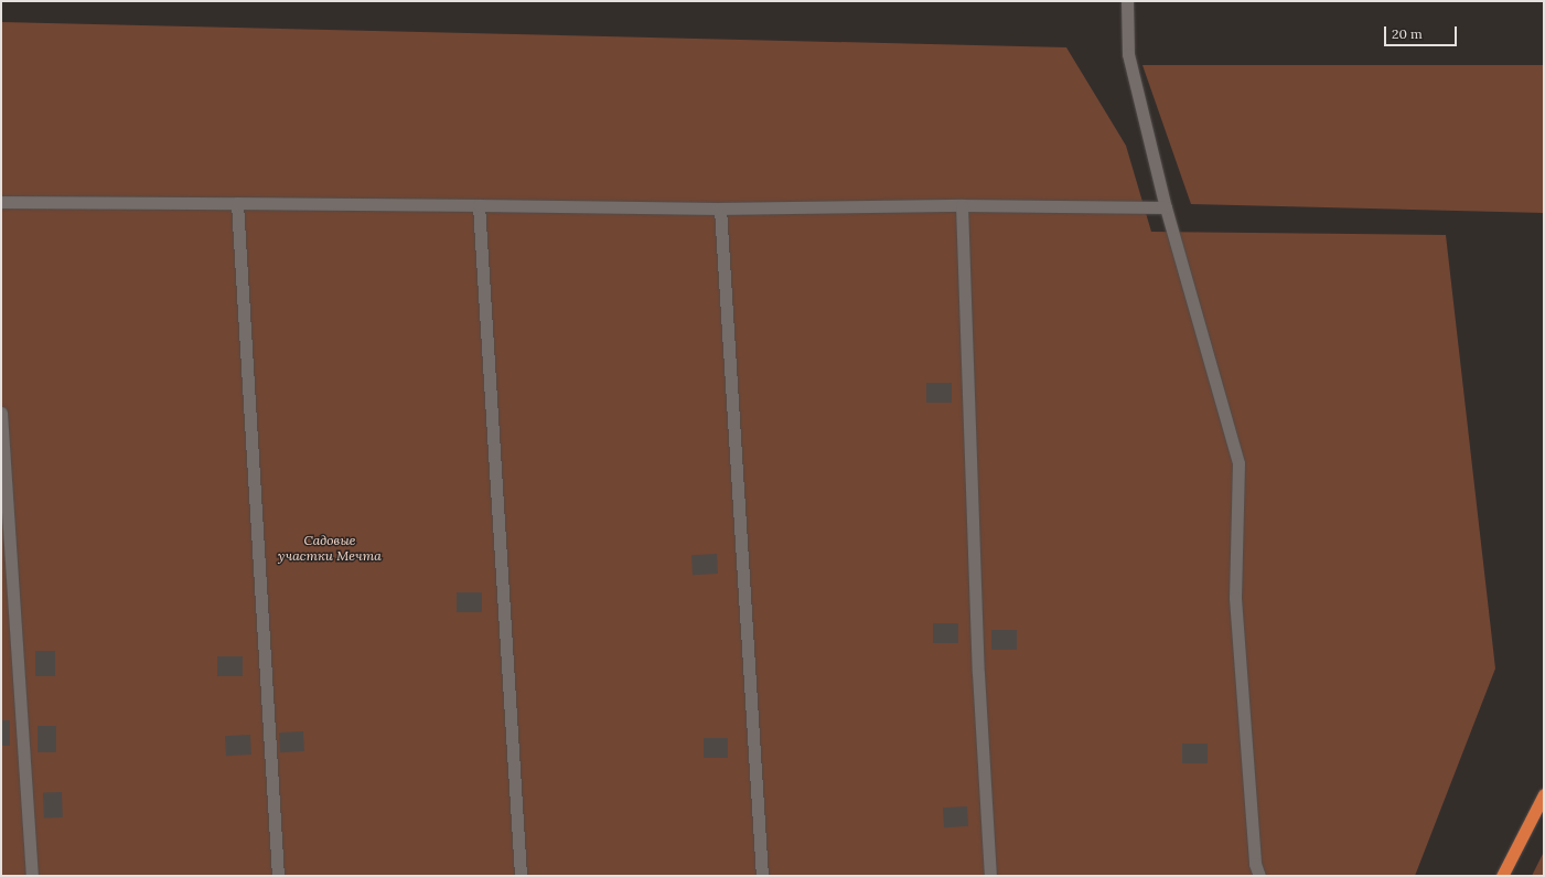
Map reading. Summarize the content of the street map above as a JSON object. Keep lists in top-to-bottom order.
{
  "parks": ["Садовые участки Мечта"],
  "scale_bar": "20 m"
}
